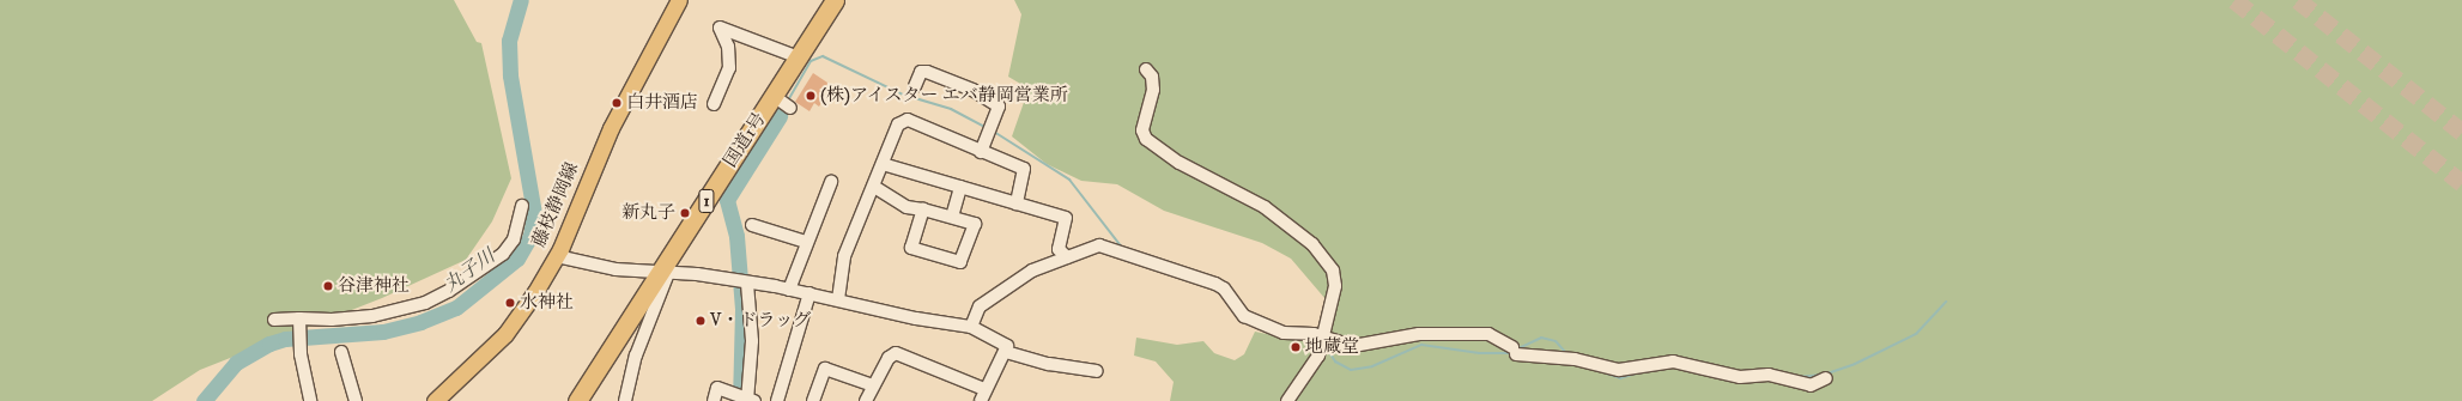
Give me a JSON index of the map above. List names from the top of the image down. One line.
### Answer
{"streets":{"highway":["国道1号","1"],"main road":["藤枝静岡線"]},"water":["丸子川"],"places":["(株)アイスター エバ静岡営業所","白井酒店","新丸子","谷津神社","水神社","V・ドラッグ","地蔵堂"]}
